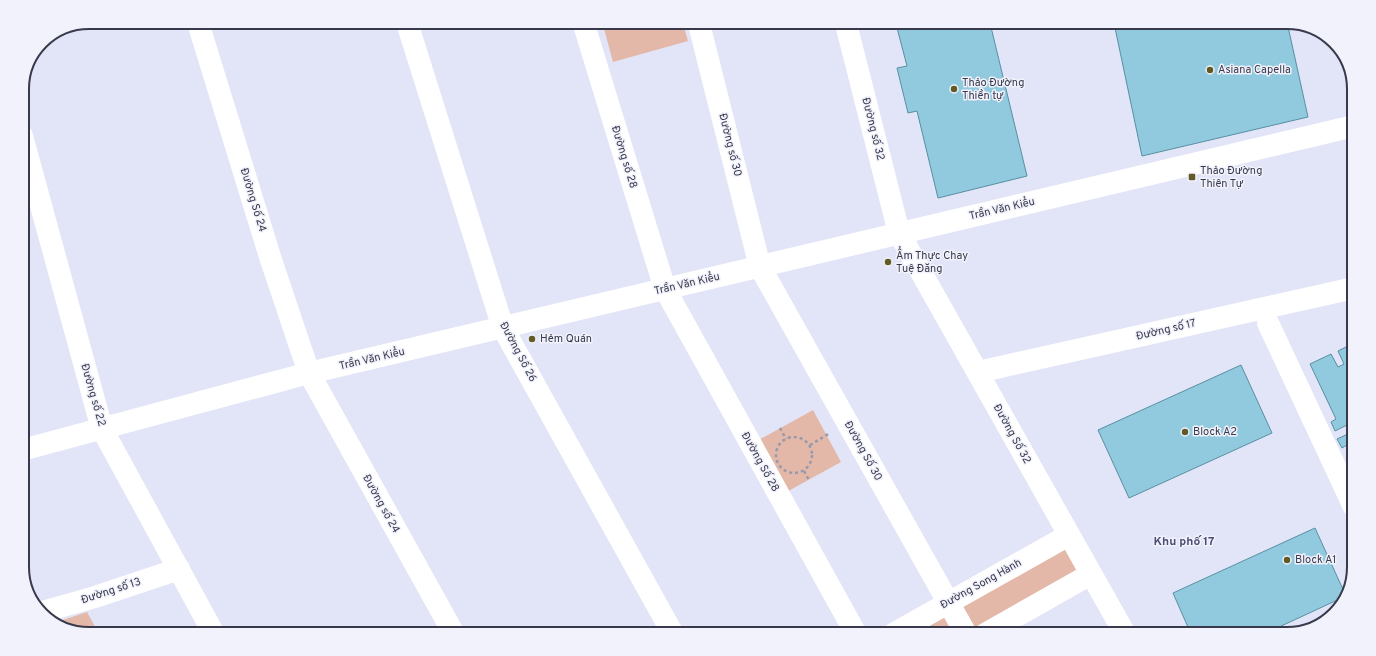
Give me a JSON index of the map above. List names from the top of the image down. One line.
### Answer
{"streets":{"street":["Đường số 32","Đường số 30","Đường số 28","Đường Số 24","Trần Văn Kiểu","Đường số 17","Đường Số 26","Đường số 22","Đường Số 32","Đường Số 30","Đường Số 28","Đường số 24","Đường Song Hành","Đường số 13"]},"crossings":[["Đường số 32","Trần Văn Kiểu"],["Đường số 32","Đường Số 32"],["Đường số 30","Trần Văn Kiểu"],["Đường số 30","Đường Số 30"],["Đường số 28","Trần Văn Kiểu"],["Đường số 28","Đường Số 28"],["Đường Số 24","Trần Văn Kiểu"],["Đường Số 24","Đường số 24"],["Trần Văn Kiểu","Đường Số 26"],["Trần Văn Kiểu","Đường số 22"],["Trần Văn Kiểu","Đường Số 32"],["Trần Văn Kiểu","Đường Số 30"],["Trần Văn Kiểu","Đường Số 28"],["Trần Văn Kiểu","Đường số 24"],["Đường số 17","Đường Số 32"],["Đường số 22","Đường số 13"],["Đường Số 32","Đường Song Hành"],["Đường Số 30","Đường Song Hành"]],"districts":["Khu phố 17"],"places":{"other":["Asiana Capella","Thảo Đường Thiền tự","Ẩm Thực Chay Tuệ Đăng","Hẻm Quán","Block A2","Block A1"],"transit":["Thảo Đường Thiên Tự"]}}
